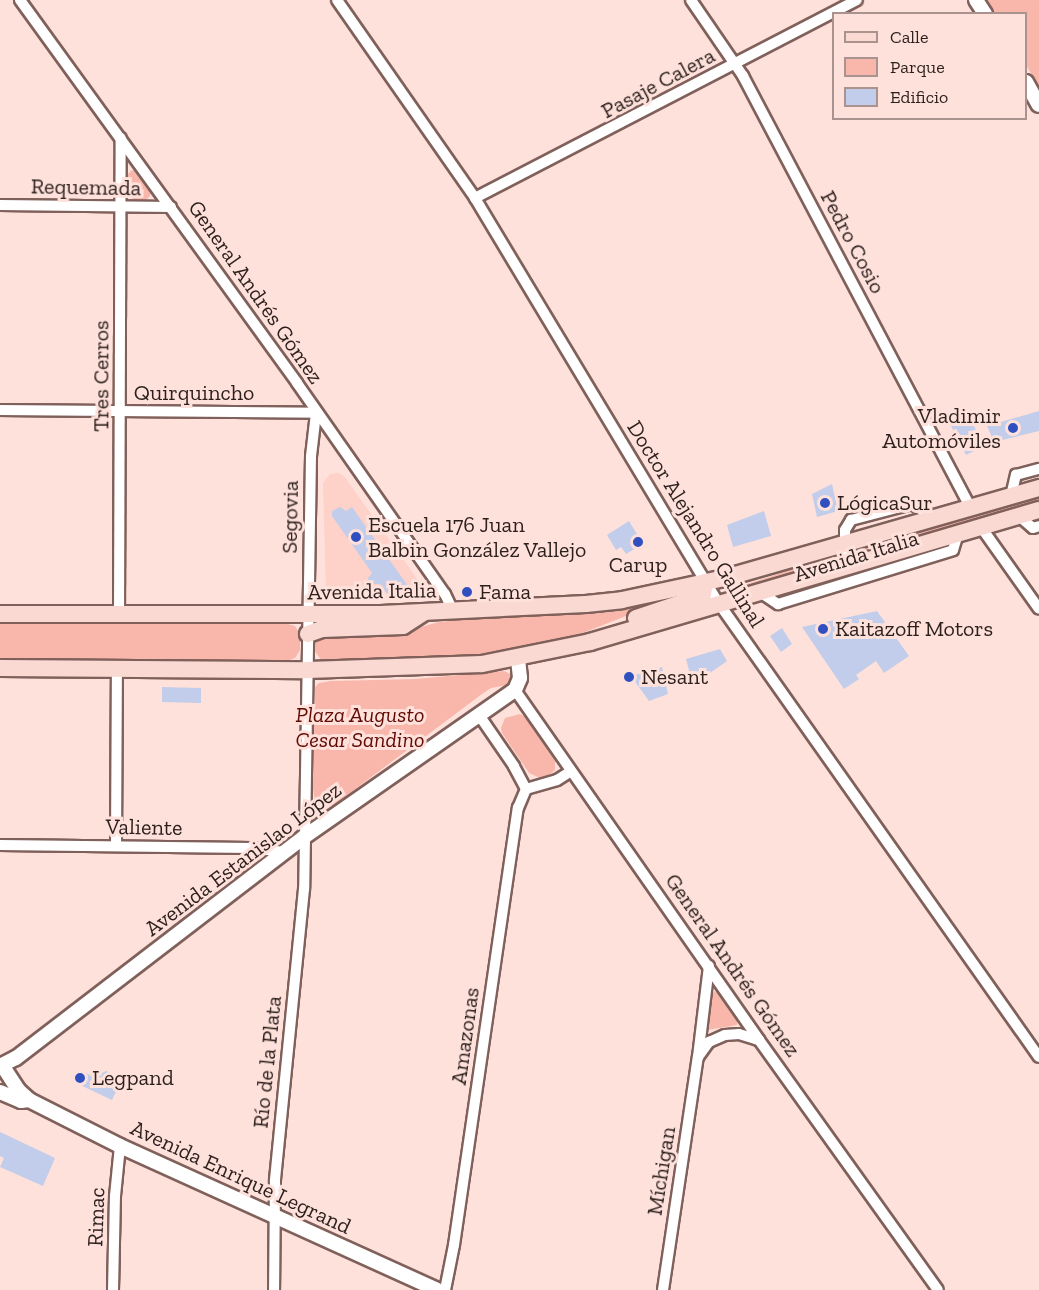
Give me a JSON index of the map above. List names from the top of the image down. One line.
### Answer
{"streets":{"main road":["Avenida Italia"],"street":["Pasaje Calera","Requemada","Pedro Cosio","General Andrés Gómez","Tres Cerros","Quirquincho","Segovia","Doctor Alejandro Gallinal","Valiente","Avenida Estanislao López","Amazonas","Río de la Plata","Míchigan","Avenida Enrique Legrand","Rimac"]},"crossings":[["Pasaje Calera","Pedro Cosio"],["Pasaje Calera","Doctor Alejandro Gallinal"],["Requemada","General Andrés Gómez"],["Requemada","Tres Cerros"],["Pedro Cosio","Avenida Italia"],["General Andrés Gómez","Tres Cerros"],["General Andrés Gómez","Quirquincho"],["General Andrés Gómez","Segovia"],["General Andrés Gómez","Avenida Italia"],["General Andrés Gómez","Avenida Estanislao López"],["General Andrés Gómez","Míchigan"],["Tres Cerros","Quirquincho"],["Tres Cerros","Avenida Italia"],["Quirquincho","Segovia"],["Segovia","Avenida Italia"],["Segovia","Avenida Estanislao López"],["Segovia","Río de la Plata"],["Doctor Alejandro Gallinal","Avenida Italia"],["Valiente","Avenida Estanislao López"],["Avenida Estanislao López","Río de la Plata"],["Avenida Estanislao López","Avenida Enrique Legrand"],["Río de la Plata","Avenida Enrique Legrand"],["Avenida Enrique Legrand","Rimac"]],"parks":["Plaza Augusto Cesar Sandino"],"places":["Vladimir Automóviles","LógicaSur","Escuela 176 Juan Balbin González Vallejo","Carup","Fama","Kaitazoff Motors","Nesant","Legpand"],"legend":["Calle","Parque","Edificio"]}
